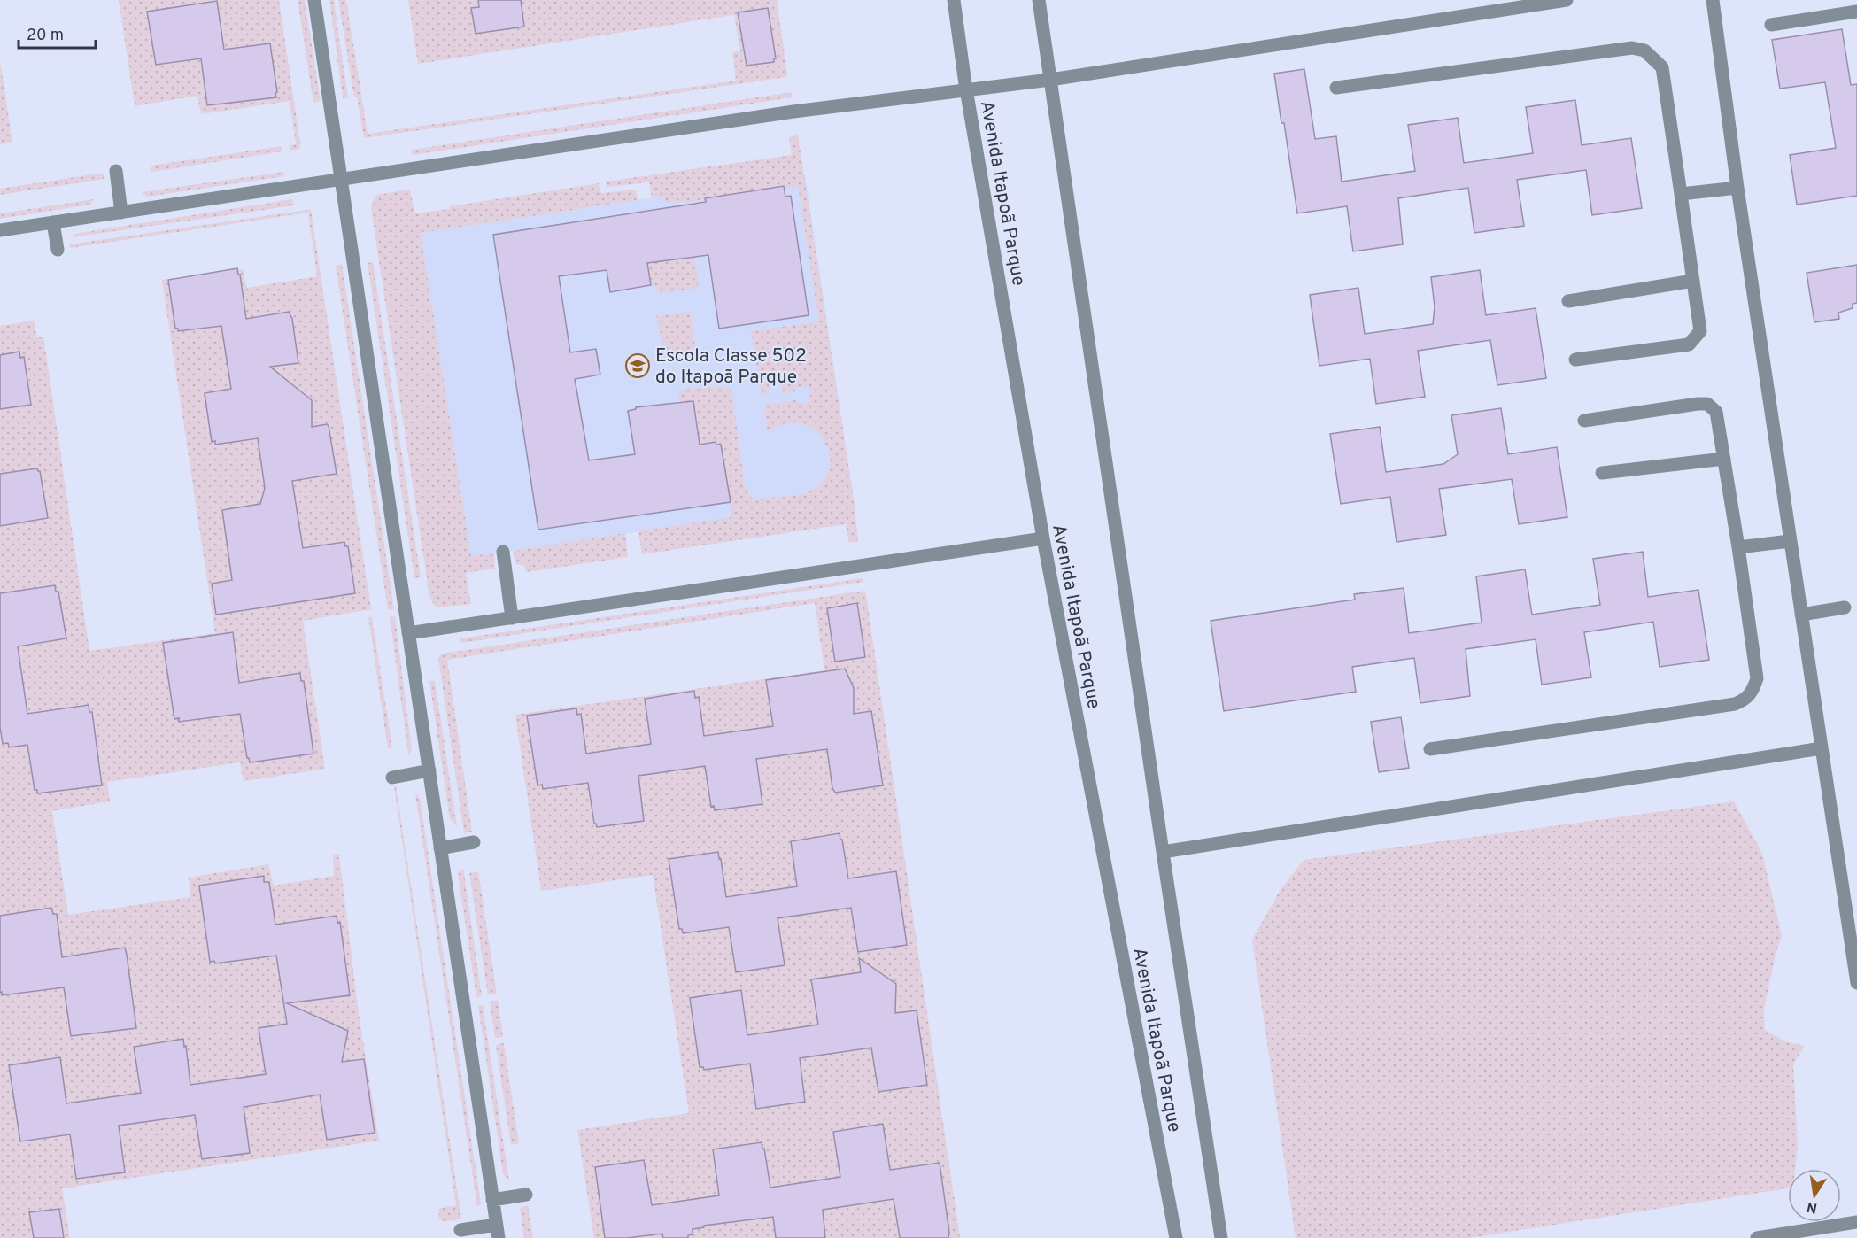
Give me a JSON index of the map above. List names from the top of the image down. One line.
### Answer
{"streets":{"street":["Avenida Itapoã Parque"]},"places":{"school or university":["Escola Classe 502 do Itapoã Parque"]},"scale_bar":"20 m","north":"bottom"}
